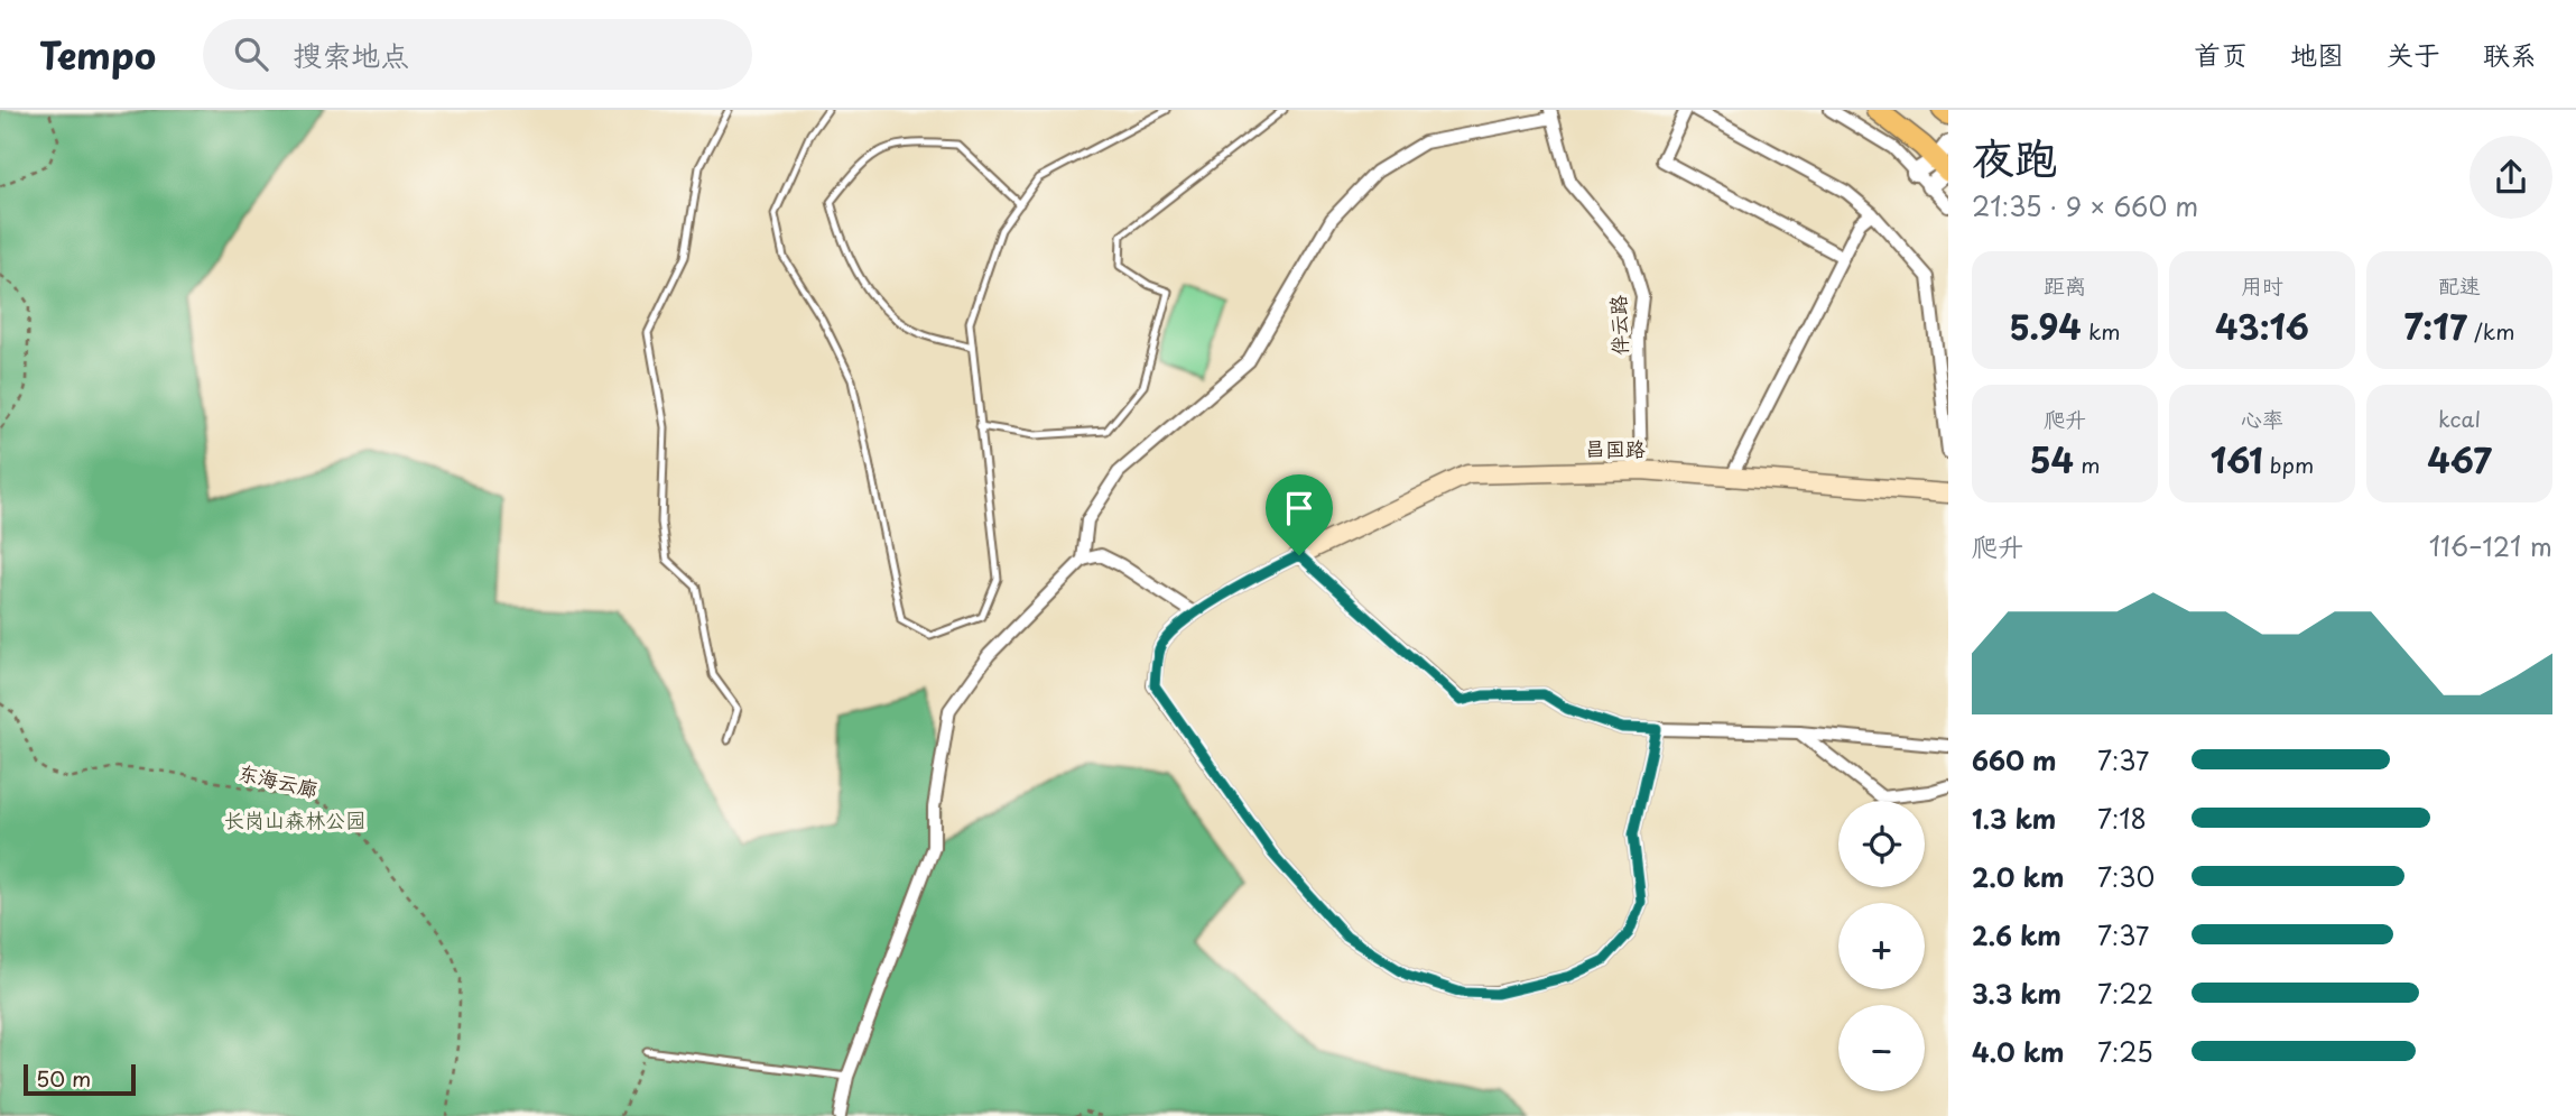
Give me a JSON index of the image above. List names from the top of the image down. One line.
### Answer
{"streets":{"main road":["昌国路"],"street":["伴云路"],"path":["东海云廊"]},"crossings":[["伴云路","昌国路"]],"parks":["长岗山森林公园"],"scale_bar":"50 m","page":{"header":"Tempo","search":"搜索地点","nav":["首页","地图","关于","联系"],"heading":["夜跑","21:35 · 9 × 660 m"],"stats":[["距离","5.94 km"],["用时","43:16"],["配速","7:17 /km"],["爬升","54 m"],["心率","161 bpm"],["kcal","467"]],"chart":["爬升","116–121 m"],"list":[{"name":"660 m","note":"7:37"},{"name":"1.3 km","note":"7:18"},{"name":"2.0 km","note":"7:30"},{"name":"2.6 km","note":"7:37"},{"name":"3.3 km","note":"7:22"},{"name":"4.0 km","note":"7:25"}],"map_buttons":["+","−"],"scale":"50 m"}}
